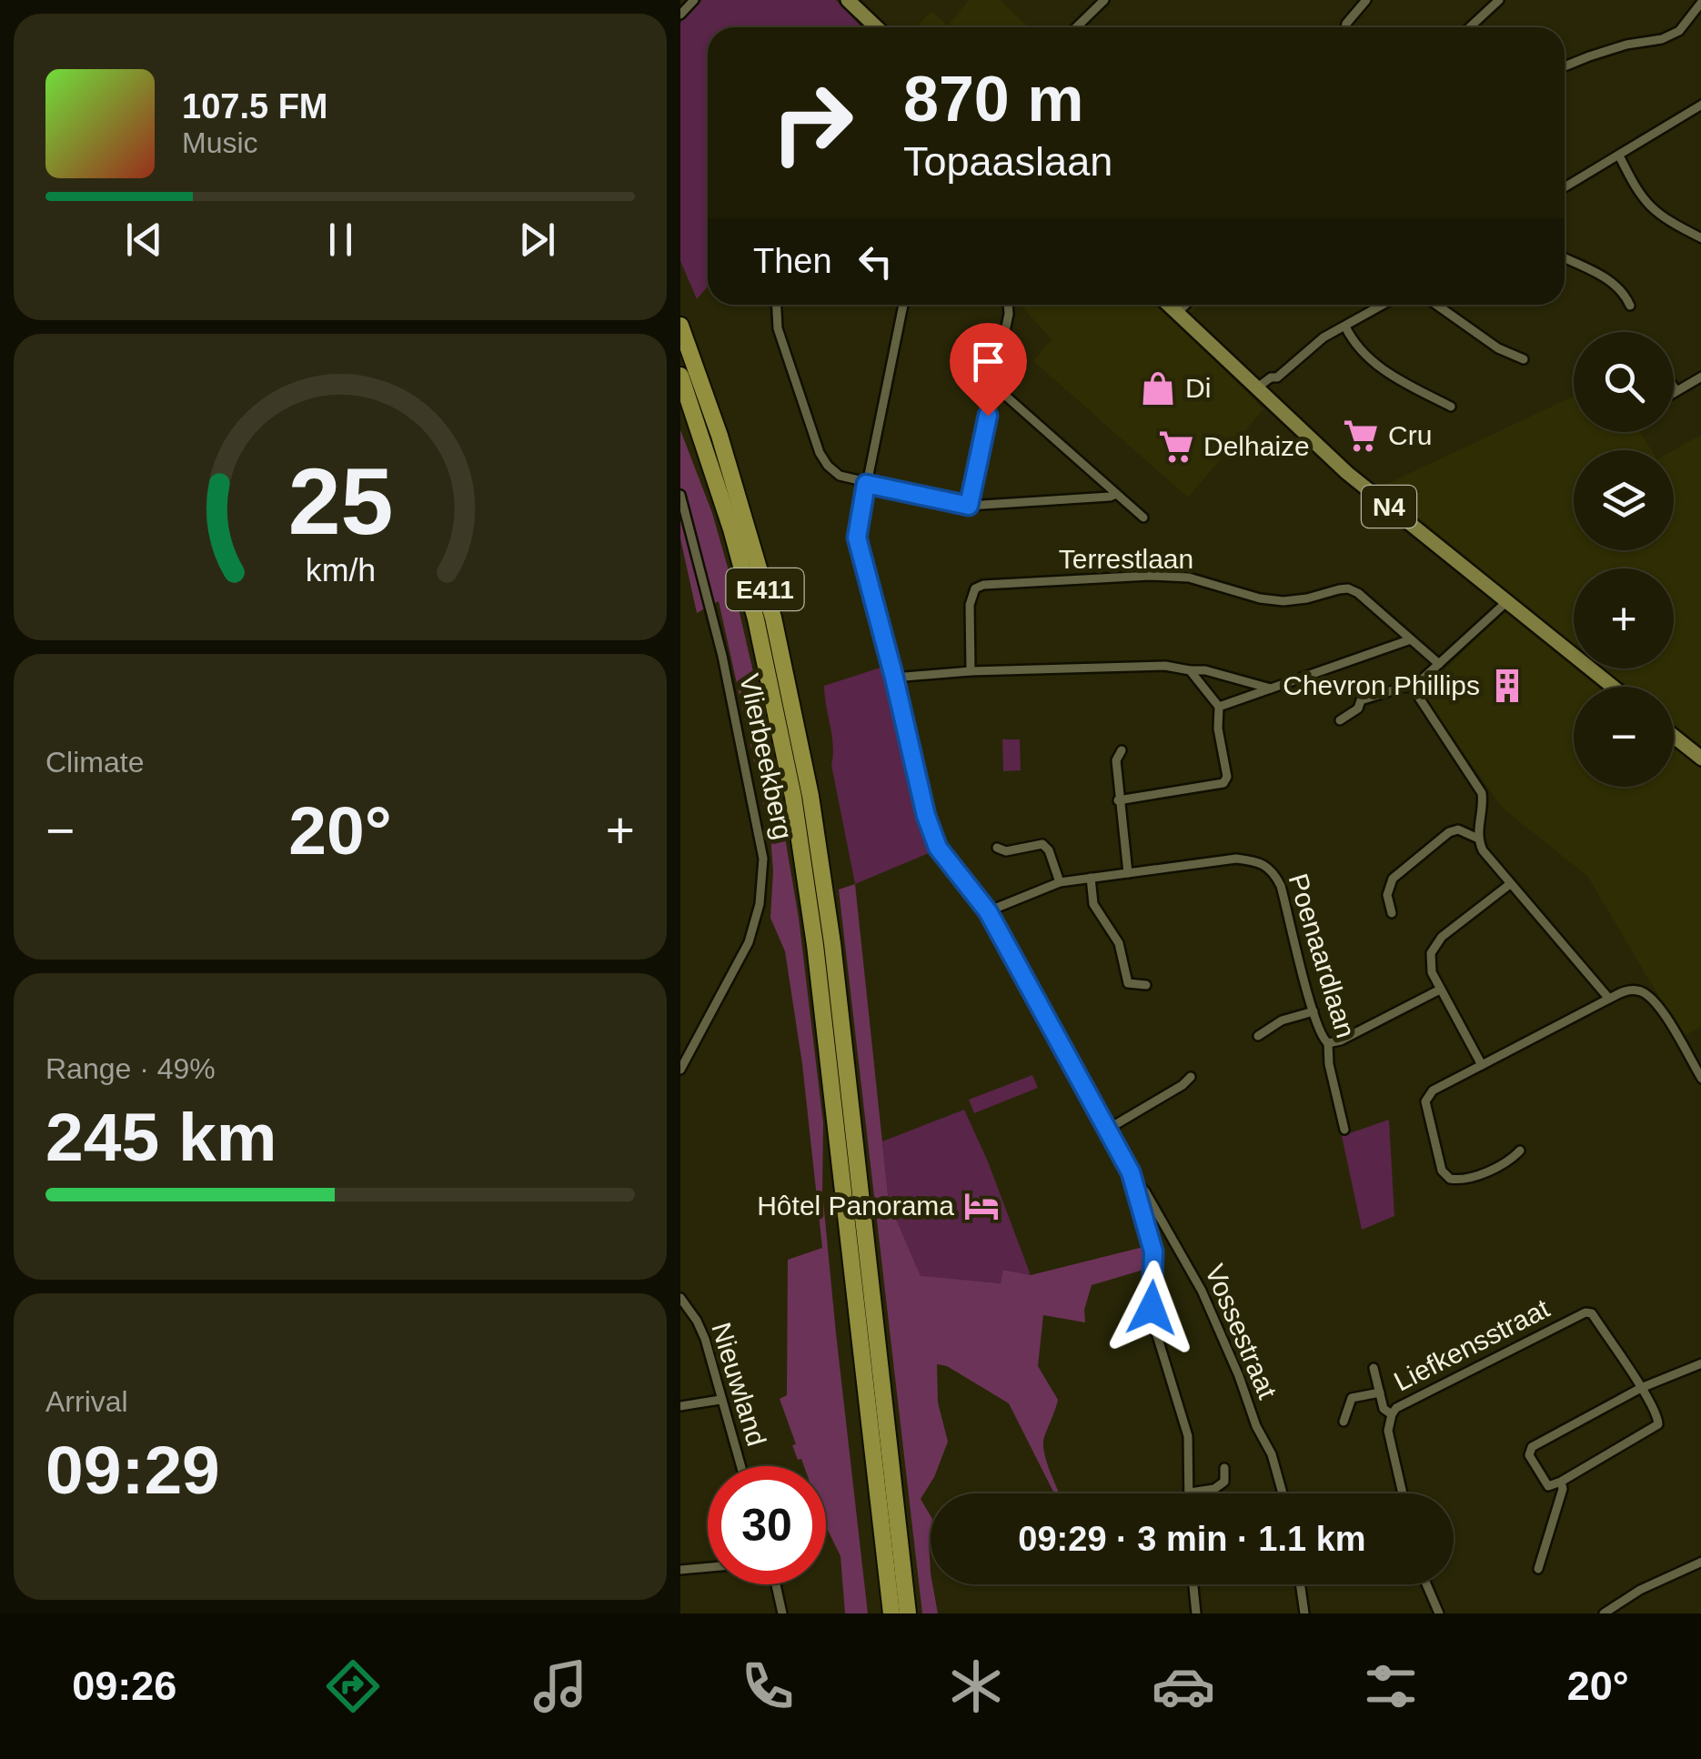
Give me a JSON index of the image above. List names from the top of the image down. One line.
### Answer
{"streets":{"highway":["E411"],"main road":["N4"],"street":["Terrestlaan","Vlierbeekberg","Poenaardlaan","Vossestraat","Liefkensstraat","Nieuwland"]},"places":{"shop":["Di"],"supermarket":["Cru","Delhaize"],"building":["Chevron Phillips"],"hotel":["Hôtel Panorama"]},"page":{"turn":["870 m","Topaaslaan"],"song":["107.5 FM","Music"],"then":"Then","map_buttons":["+","−"],"tile":["Climate",["Range · 49%","245 km"],["Arrival","09:29"]],"heat":["−","20°","+"],"limit":"30","trip":"09:29 · 3 min · 1.1 km","tabs":["09:26","20°"],"gauge":["25","km/h"]}}
